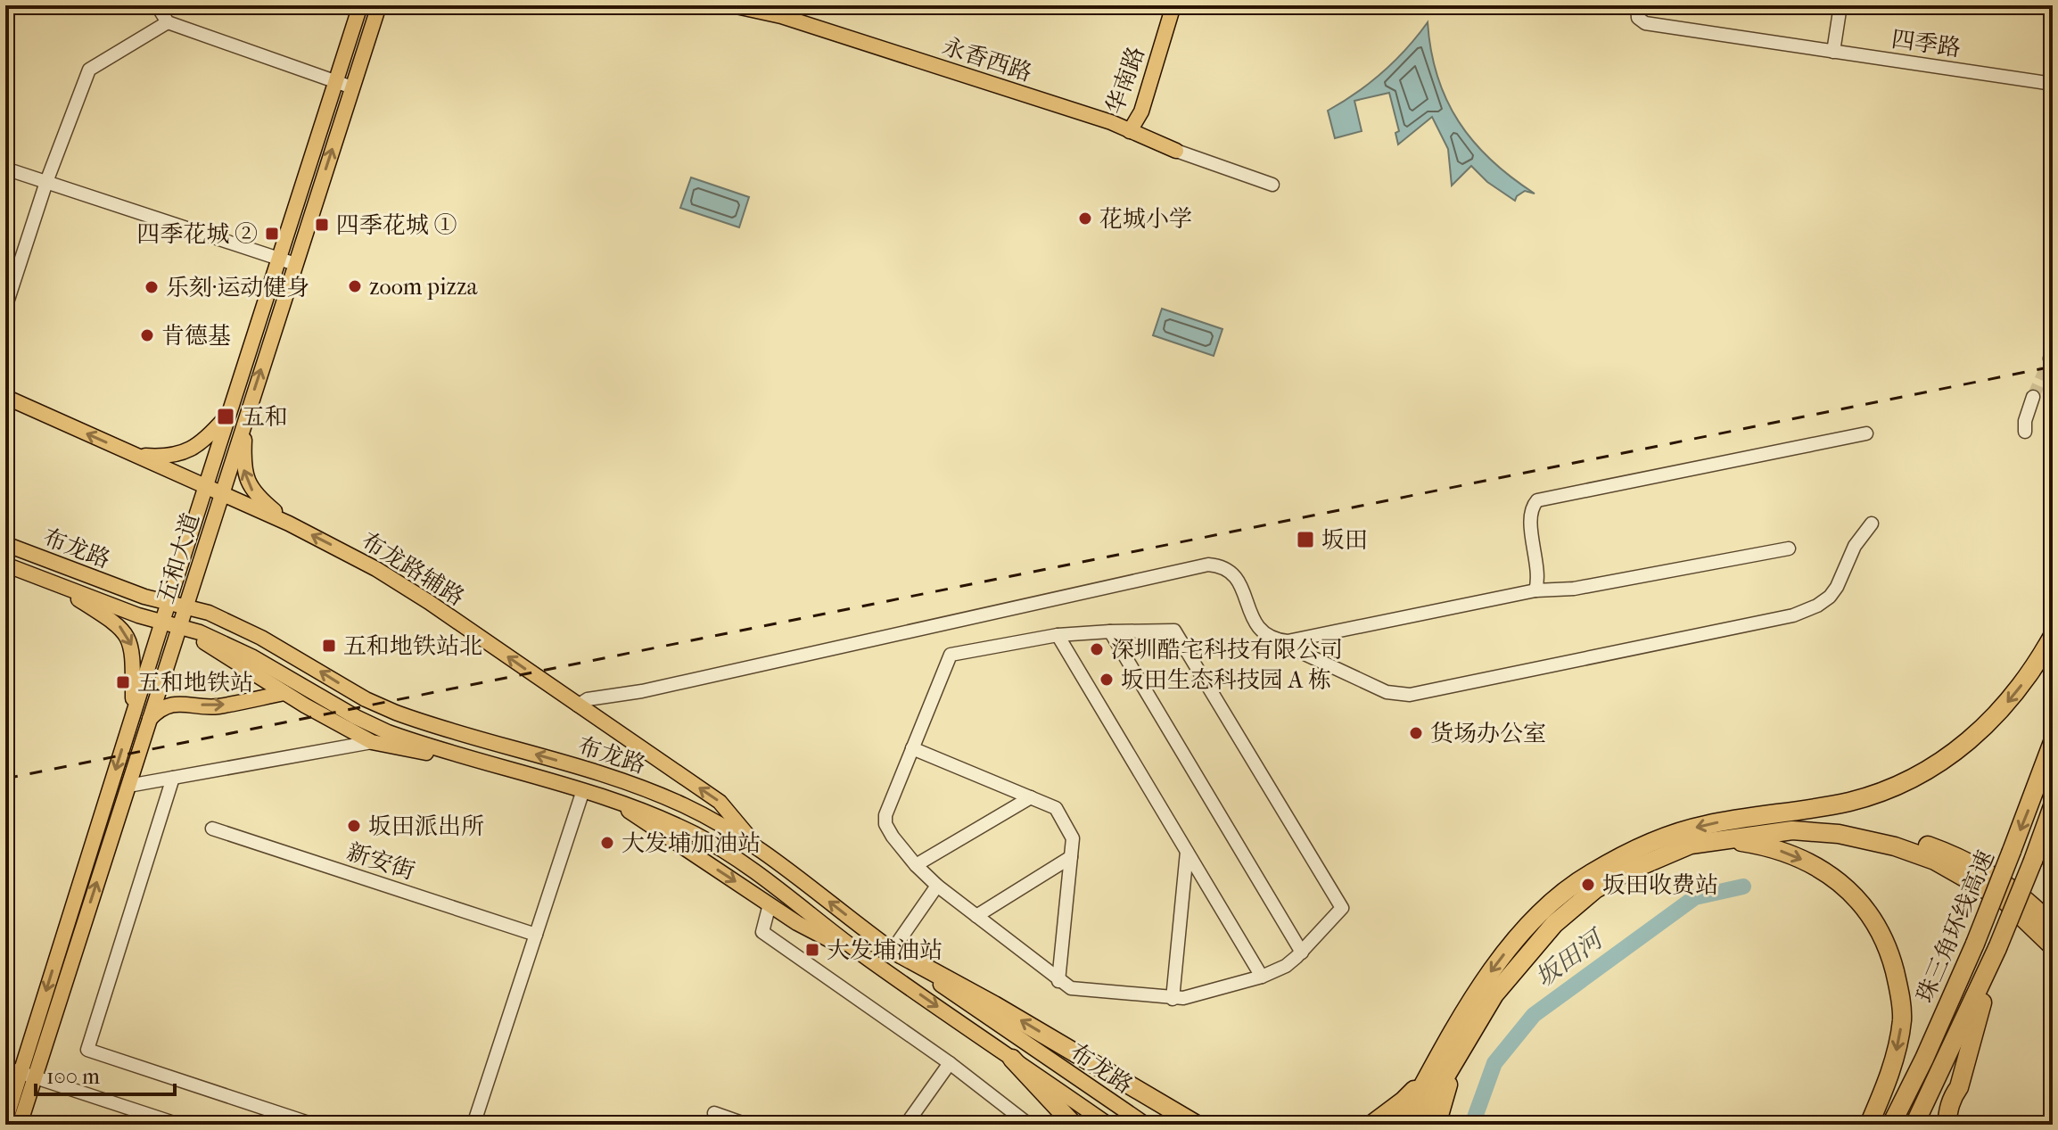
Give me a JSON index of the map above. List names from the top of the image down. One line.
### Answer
{"streets":{"highway":["珠三角环线高速"],"main road":["永香西路","华南路","布龙路","五和大道","布龙路辅路"],"street":["四季路","新安街"]},"crossings":[["永香西路","华南路"],["布龙路","五和大道"],["布龙路","布龙路辅路"],["五和大道","布龙路辅路"]],"one_way":["布龙路辅路"],"water":["坂田河"],"places":{"other":["花城小学","zoom pizza","乐刻·运动健身","肯德基","深圳酷宅科技有限公司","坂田生态科技园 A 栋","货场办公室","坂田派出所","大发埔加油站","坂田收费站"],"transit":["四季花城 ①","四季花城 ②","五和","坂田","五和地铁站北","五和地铁站","大发埔油站"]},"scale_bar":"100 m"}
